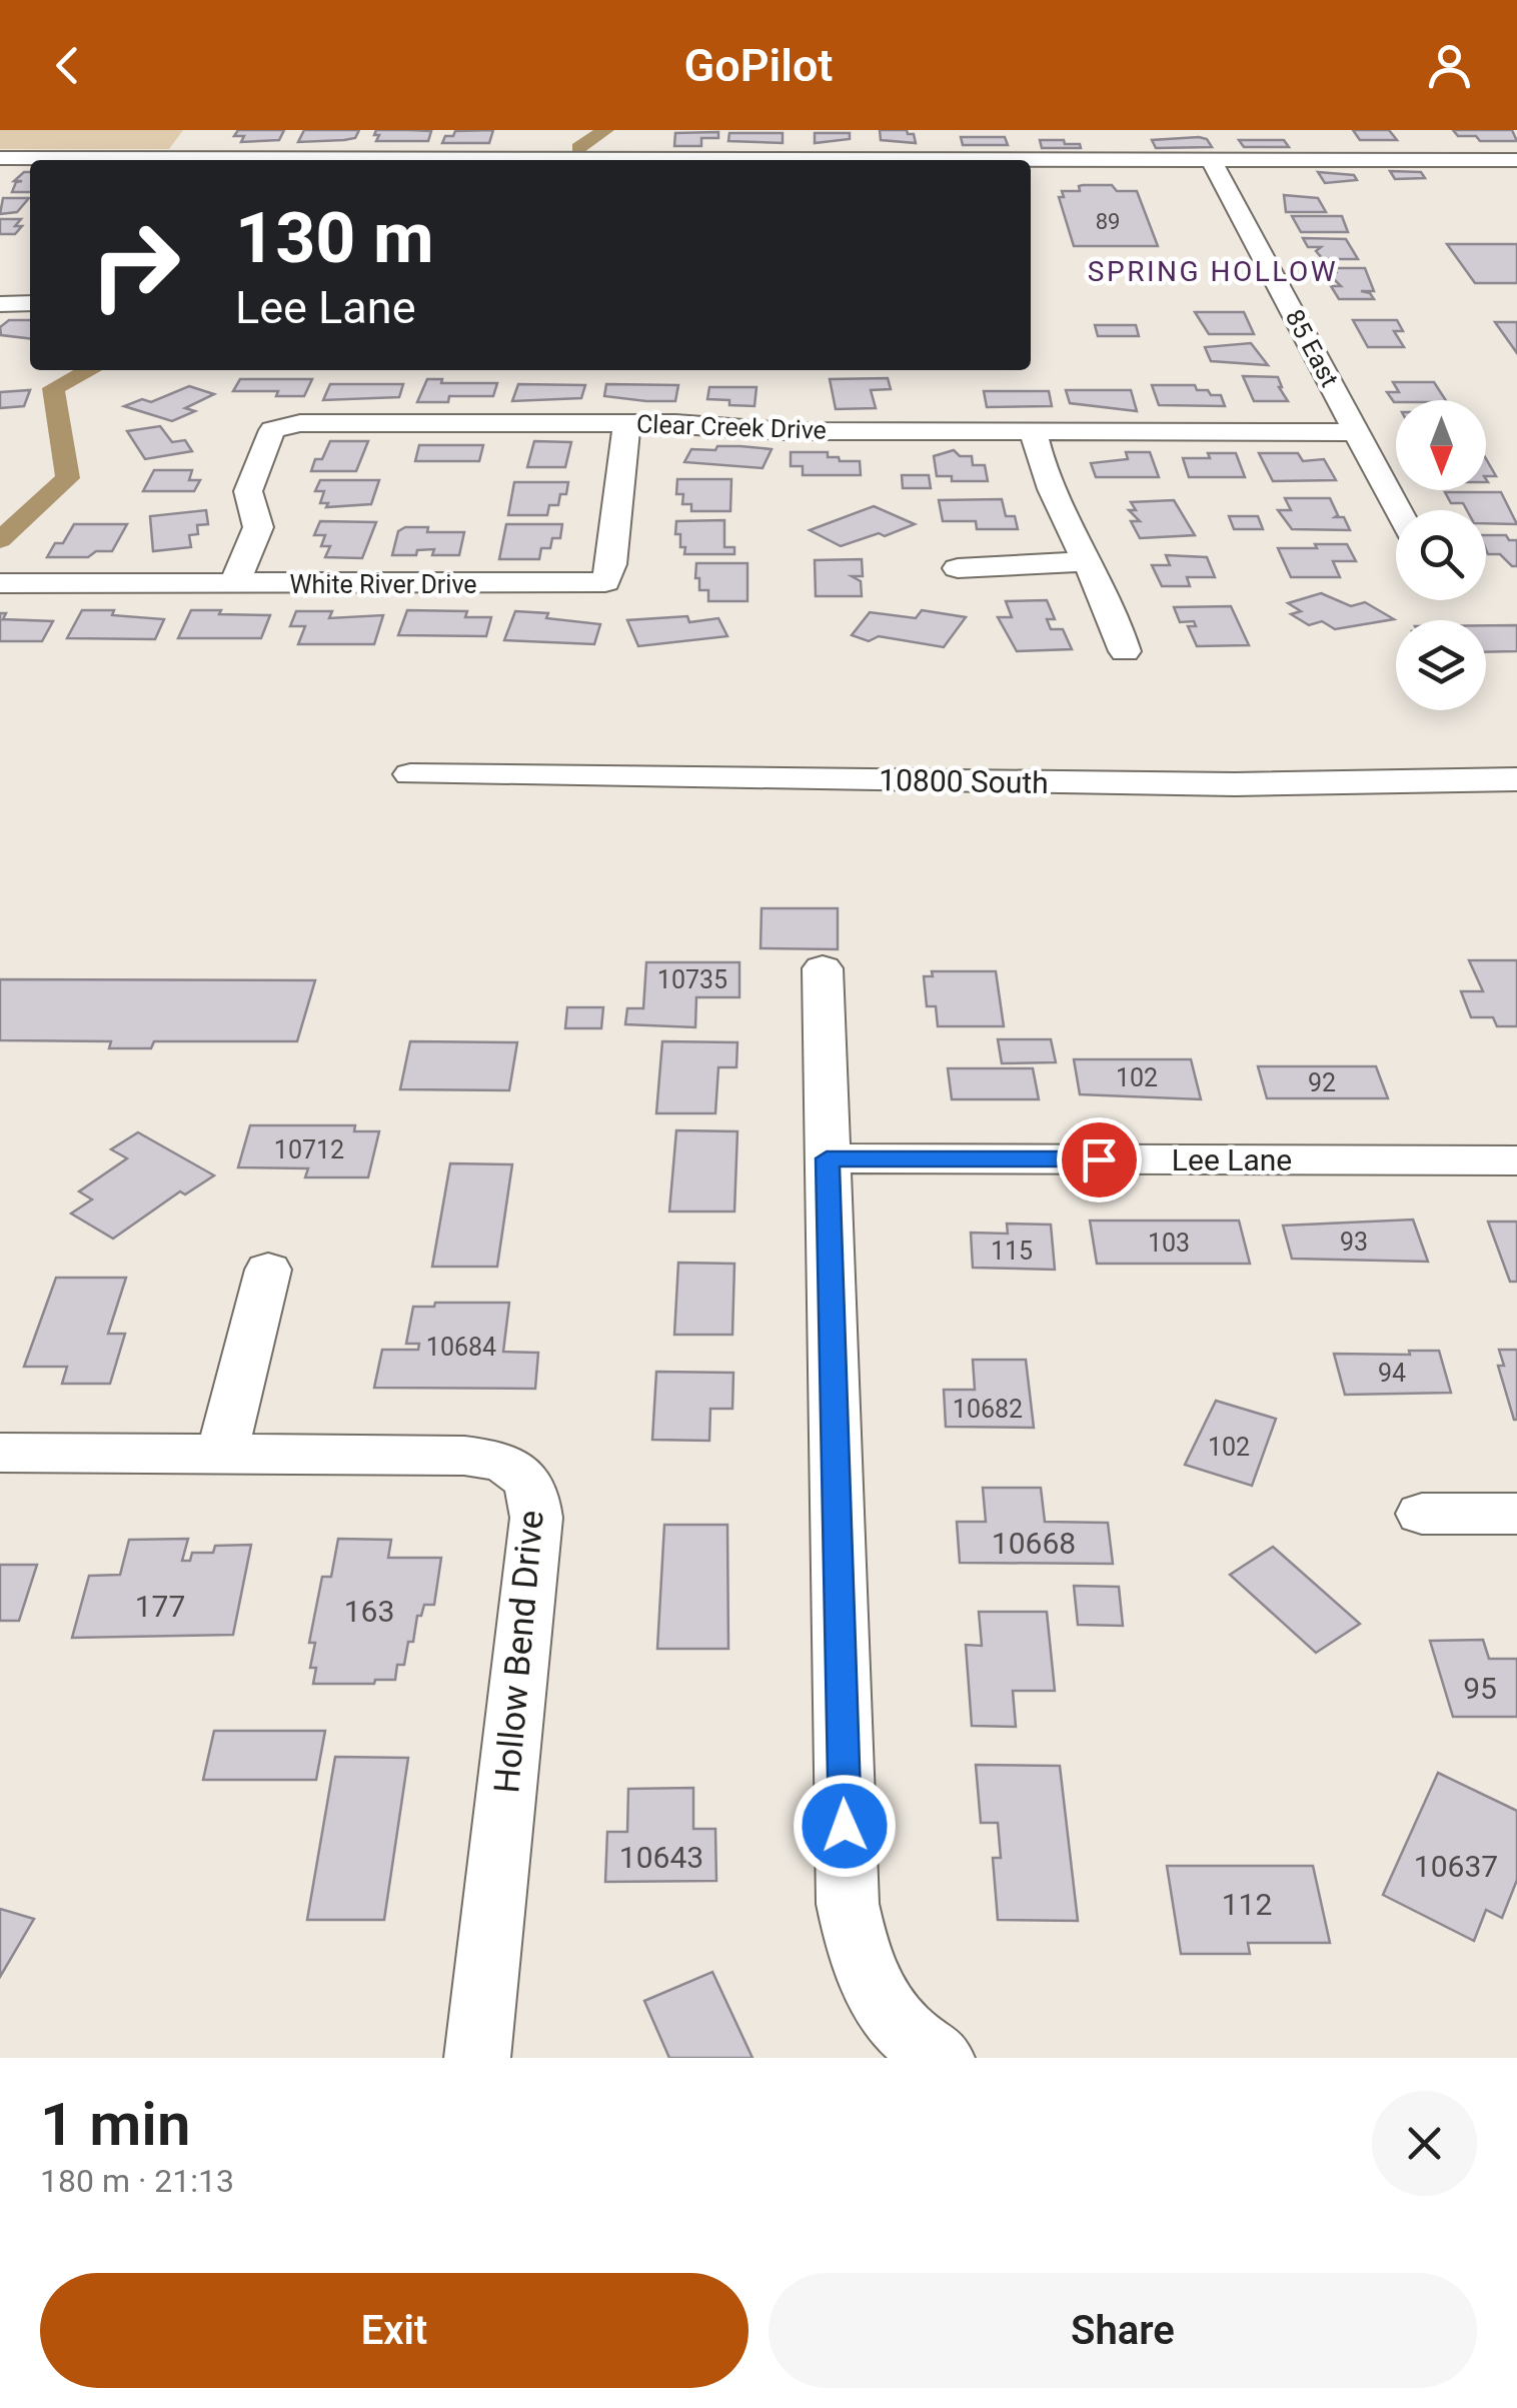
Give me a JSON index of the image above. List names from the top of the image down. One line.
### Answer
{"streets":{"street":["85 East","Clear Creek Drive","White River Drive","10800 South","Lee Lane","Hollow Bend Drive"]},"crossings":[["85 East","Clear Creek Drive"],["Clear Creek Drive","White River Drive"]],"districts":["SPRING HOLLOW"],"house_numbers":["89","10735","102","92","10712","93","103","115","10684","94","10682","102","10668","177","163","95","10643","10637","112"],"north":"bottom","page":{"header":"GoPilot","turn":["130 m","Lee Lane"],"heading":["1 min","180 m · 21:13"],"buttons":["Exit","Share"]}}
